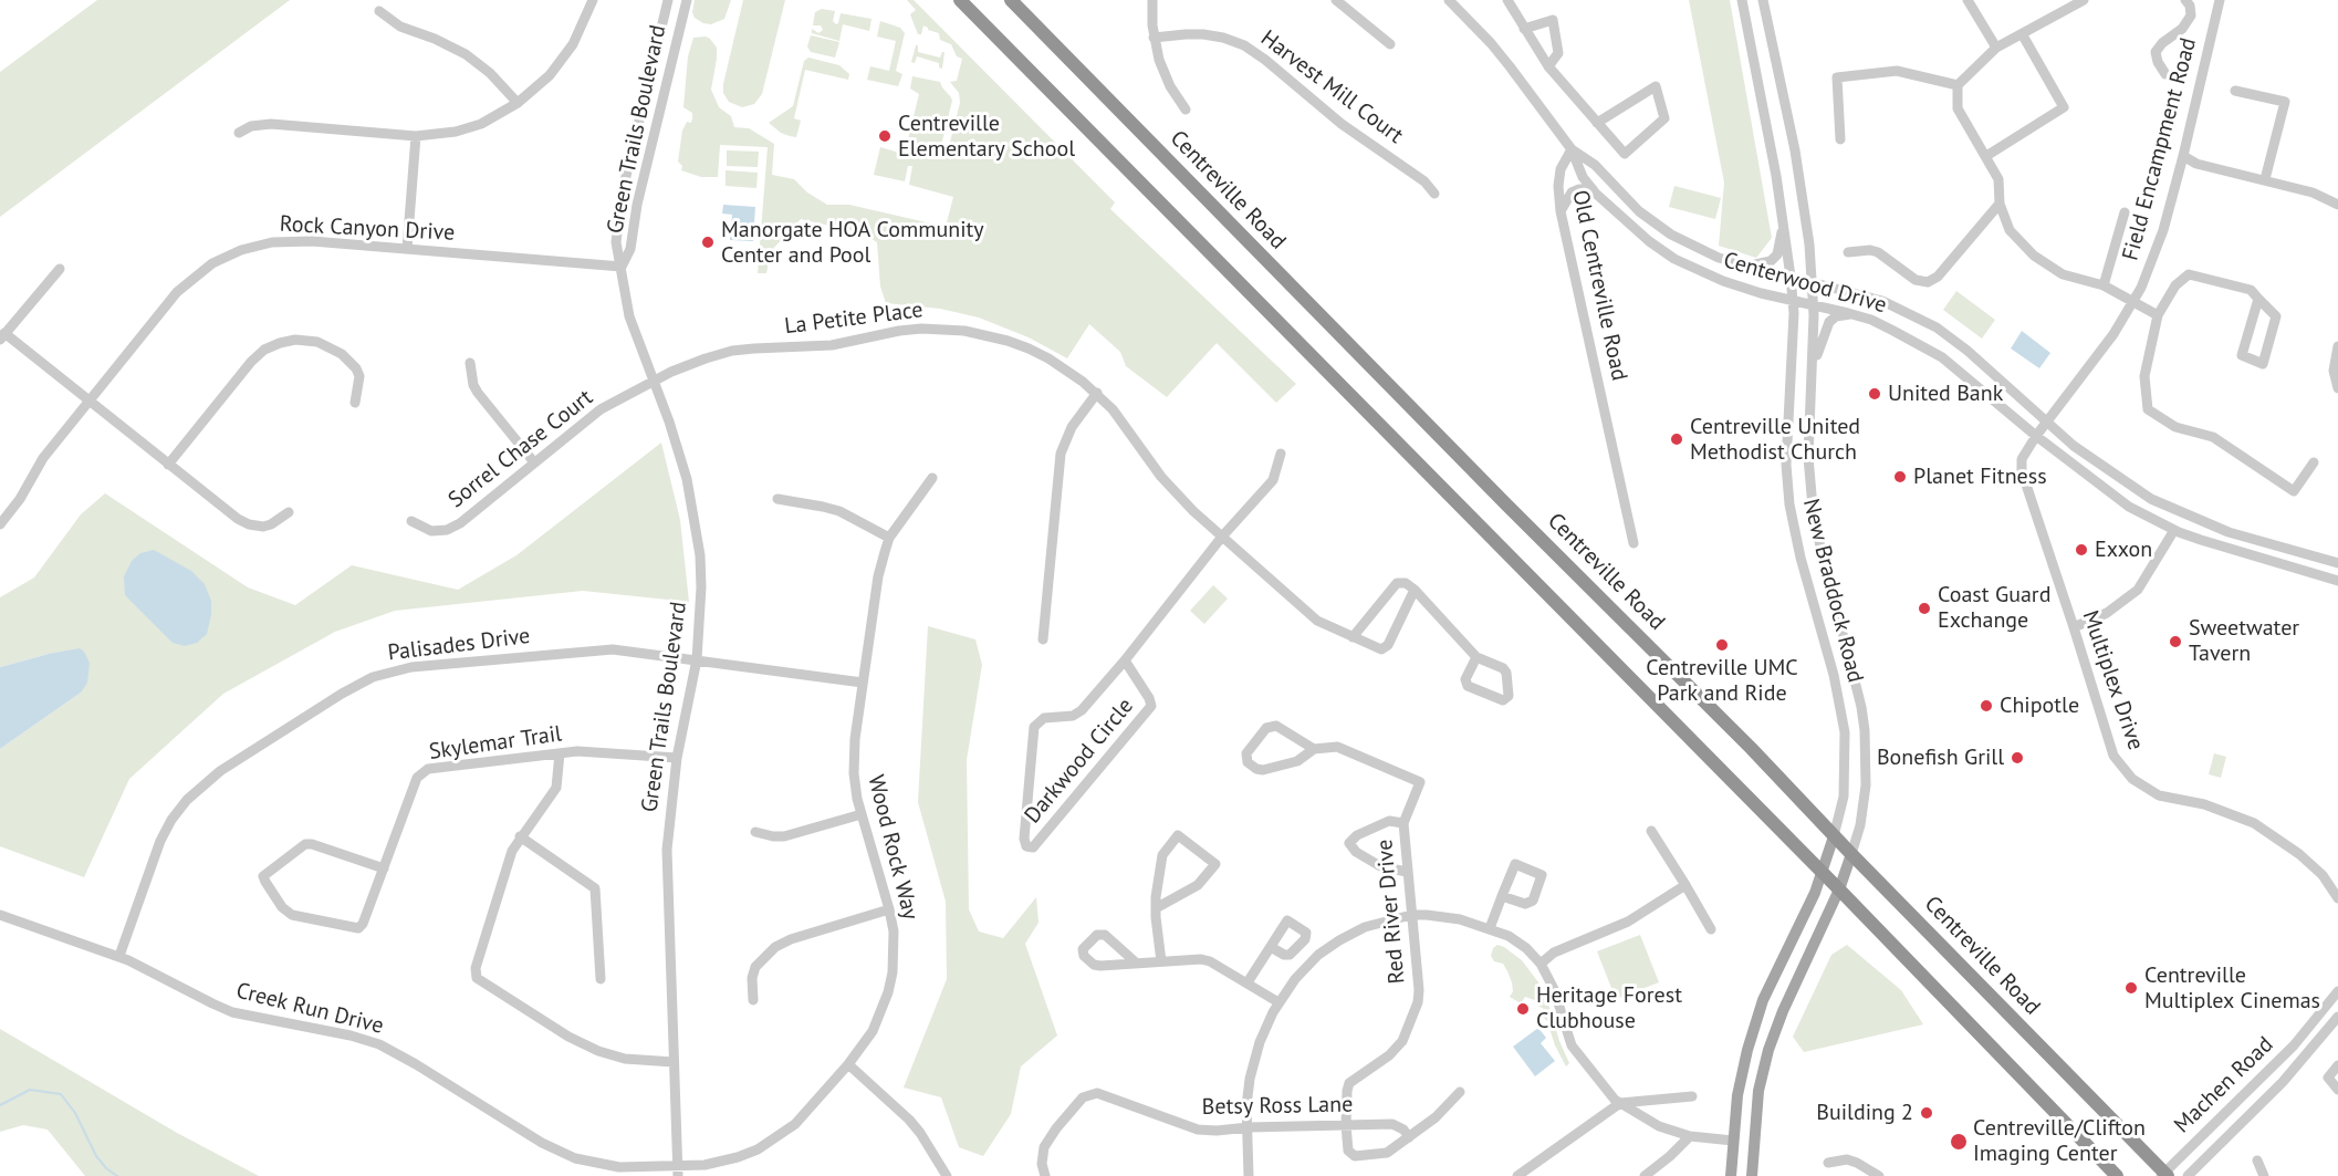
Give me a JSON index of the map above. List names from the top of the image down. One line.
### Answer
{"streets":{"highway":["Centreville Road"],"main road":["New Braddock Road"],"street":["Harvest Mill Court","Green Trails Boulevard","Field Encampment Road","Rock Canyon Drive","Centerwood Drive","Old Centreville Road","La Petite Place","Sorrel Chase Court","Palisades Drive","Multiplex Drive","Skylemar Trail","Darkwood Circle","Wood Rock Way","Red River Drive","Creek Run Drive","Machen Road","Betsy Ross Lane"]},"crossings":[["Green Trails Boulevard","Rock Canyon Drive"],["Green Trails Boulevard","La Petite Place"],["Green Trails Boulevard","Sorrel Chase Court"],["Green Trails Boulevard","Palisades Drive"],["Green Trails Boulevard","Skylemar Trail"],["Green Trails Boulevard","Wood Rock Way"],["Green Trails Boulevard","Creek Run Drive"],["Field Encampment Road","Centerwood Drive"],["Field Encampment Road","Multiplex Drive"],["Centreville Road","New Braddock Road"],["Centreville Road","Machen Road"],["Centerwood Drive","Old Centreville Road"],["Centerwood Drive","New Braddock Road"],["Centerwood Drive","Multiplex Drive"],["La Petite Place","Sorrel Chase Court"],["Palisades Drive","Wood Rock Way"],["Palisades Drive","Creek Run Drive"],["Wood Rock Way","Creek Run Drive"],["Red River Drive","Betsy Ross Lane"]],"places":["Centreville Elementary School","Manorgate HOA Community Center and Pool","United Bank","Centreville United Methodist Church","Planet Fitness","Exxon","Coast Guard Exchange","Sweetwater Tavern","Centreville UMC Park and Ride","Chipotle","Bonefish Grill","Centreville Multiplex Cinemas","Heritage Forest Clubhouse","Building 2","Centreville/Clifton Imaging Center"]}
